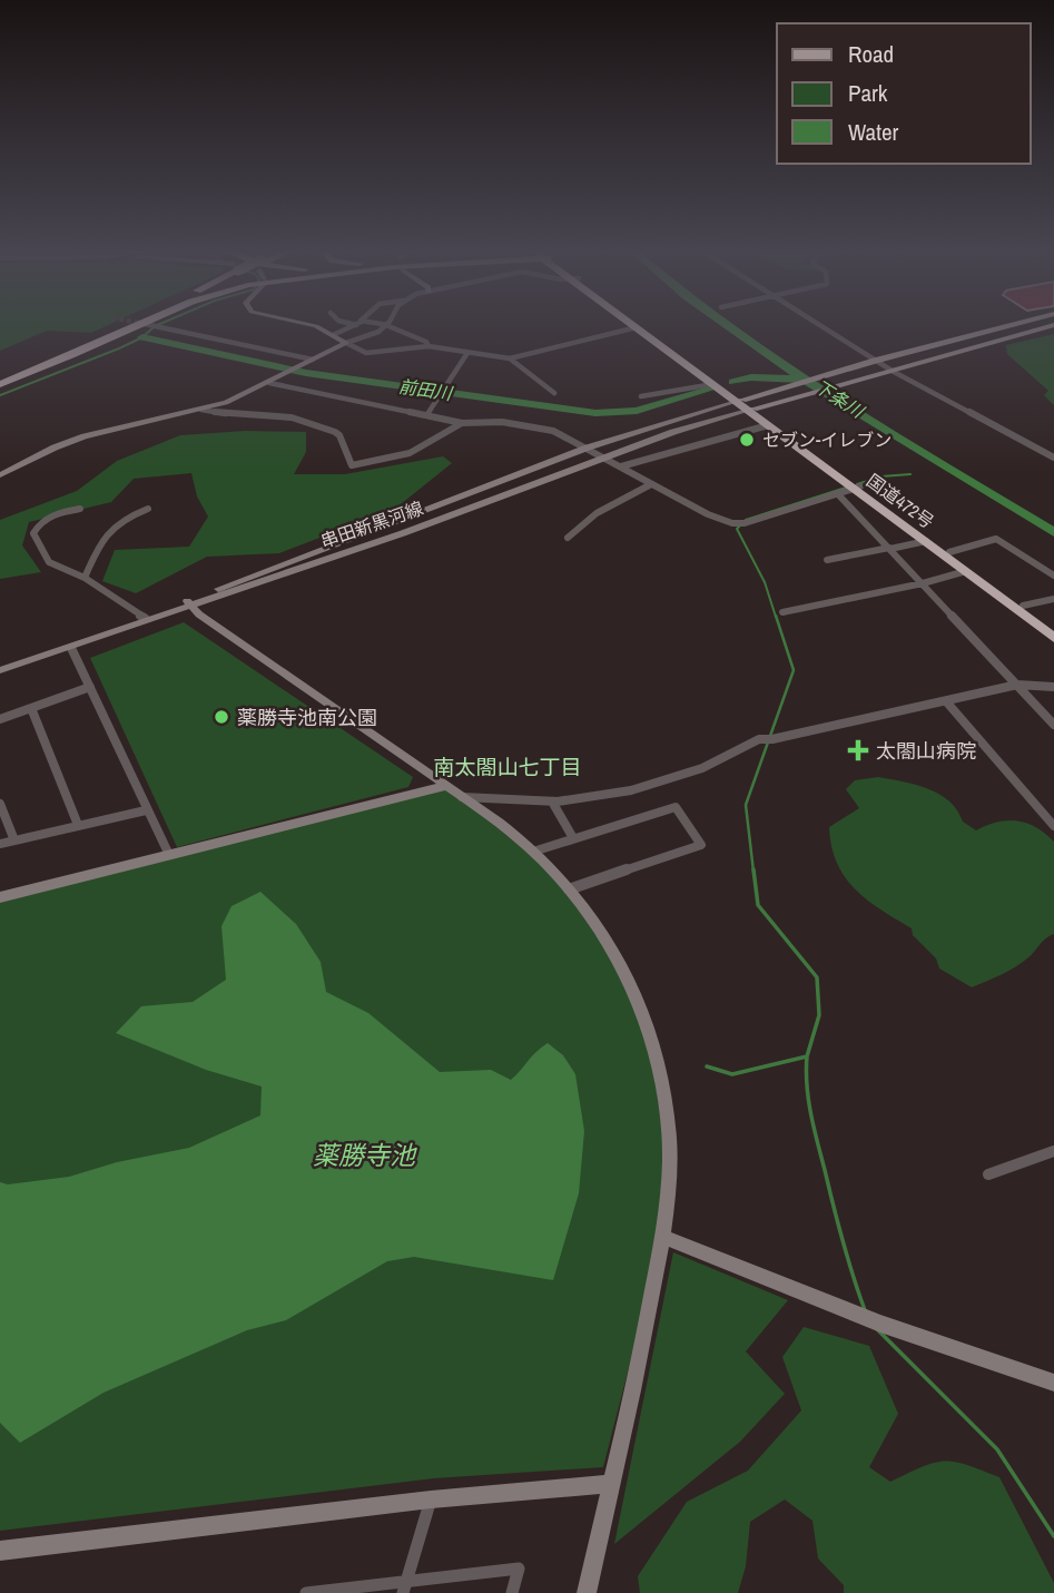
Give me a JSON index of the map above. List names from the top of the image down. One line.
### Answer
{"streets":{"highway":["国道472号"],"street":["串田新黒河線"]},"crossings":[["国道472号","串田新黒河線"]],"districts":["南太閤山七丁目"],"water":["前田川","下条川","薬勝寺池"],"places":{"other":["セブン-イレブン","薬勝寺池南公園"],"health":["太閤山病院"]},"legend":["Road","Park","Water"]}
